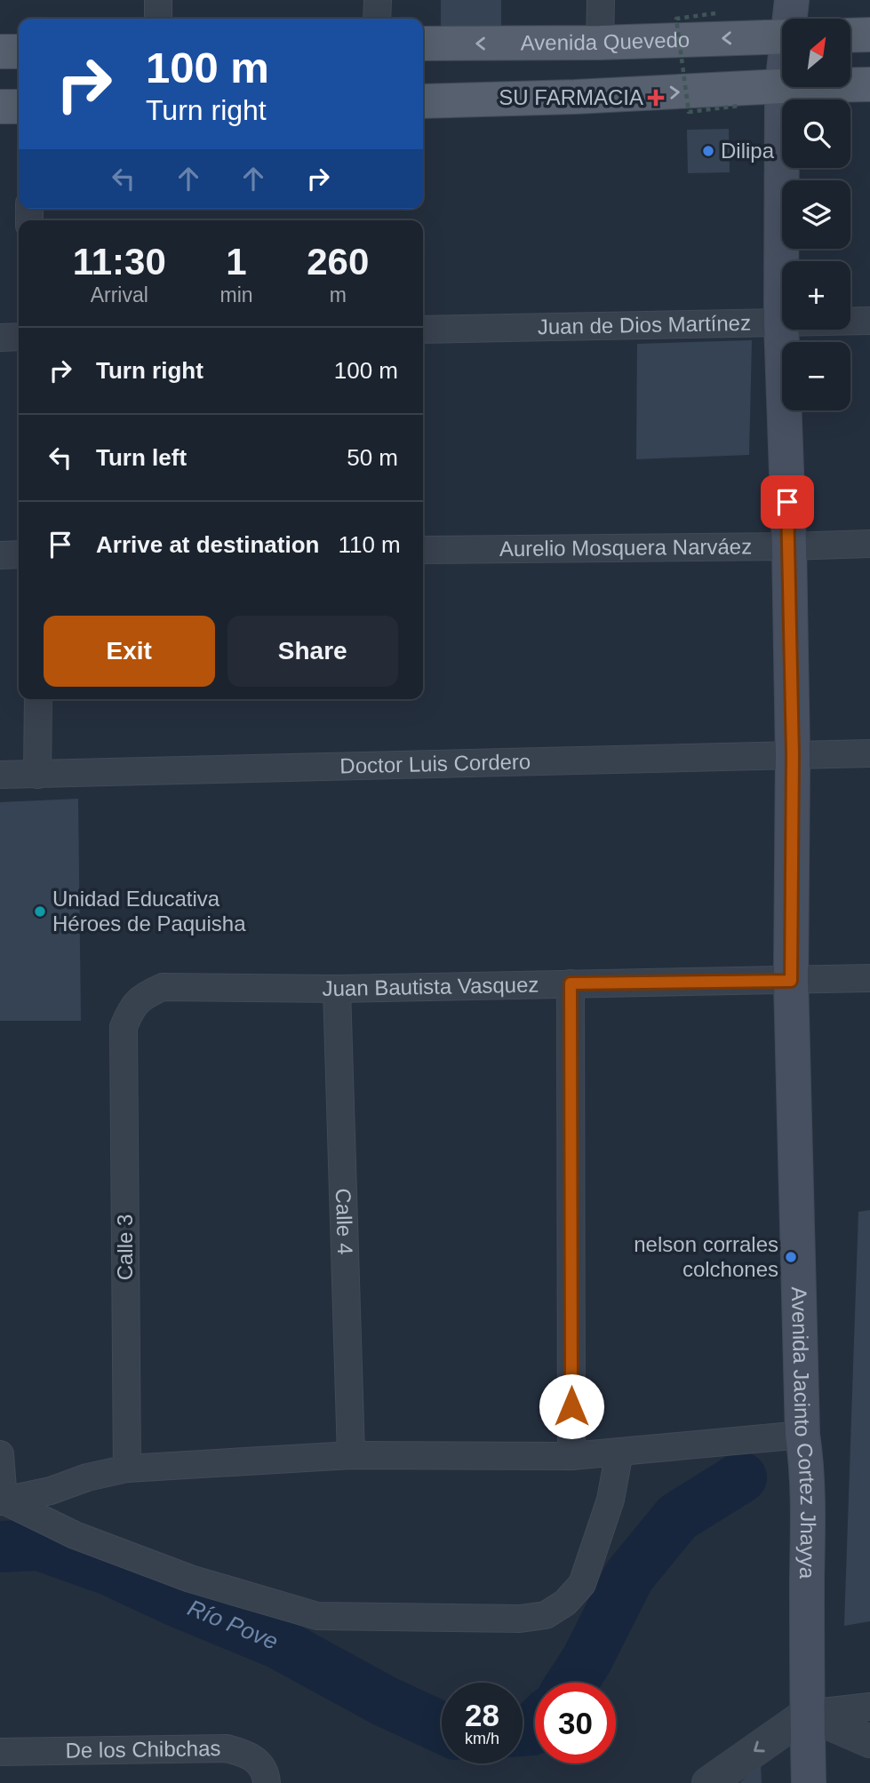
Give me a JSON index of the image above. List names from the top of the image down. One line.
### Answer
{"streets":{"main road":["Avenida Quevedo","Avenida Jacinto Cortez Jhayya"],"street":["Juan de Dios Martínez","Aurelio Mosquera Narváez","Doctor Luis Cordero","Juan Bautista Vasquez","Calle 4","Calle 3","De los Chibchas"]},"crossings":[["Juan de Dios Martínez","Avenida Jacinto Cortez Jhayya"],["Aurelio Mosquera Narváez","Avenida Jacinto Cortez Jhayya"],["Doctor Luis Cordero","Avenida Jacinto Cortez Jhayya"],["Juan Bautista Vasquez","Calle 4"],["Juan Bautista Vasquez","Calle 3"],["Juan Bautista Vasquez","Avenida Jacinto Cortez Jhayya"]],"water":["Río Pove"],"places":{"health":["SU FARMACIA"],"other":["Dilipa","Unidad Educativa Héroes de Paquisha","nelson corrales colchones"]},"north":"top right","page":{"map_buttons":["+","−"],"turn":["100 m","Turn right"],"eta":["11:30","Arrival","1","min","260","m"],"list":[{"name":"Turn right","value":"100 m"},{"name":"Turn left","value":"50 m"},{"name":"Arrive at destination","value":"110 m"}],"buttons":["Exit","Share"],"speed":"28 km/h","limit":"30"}}
